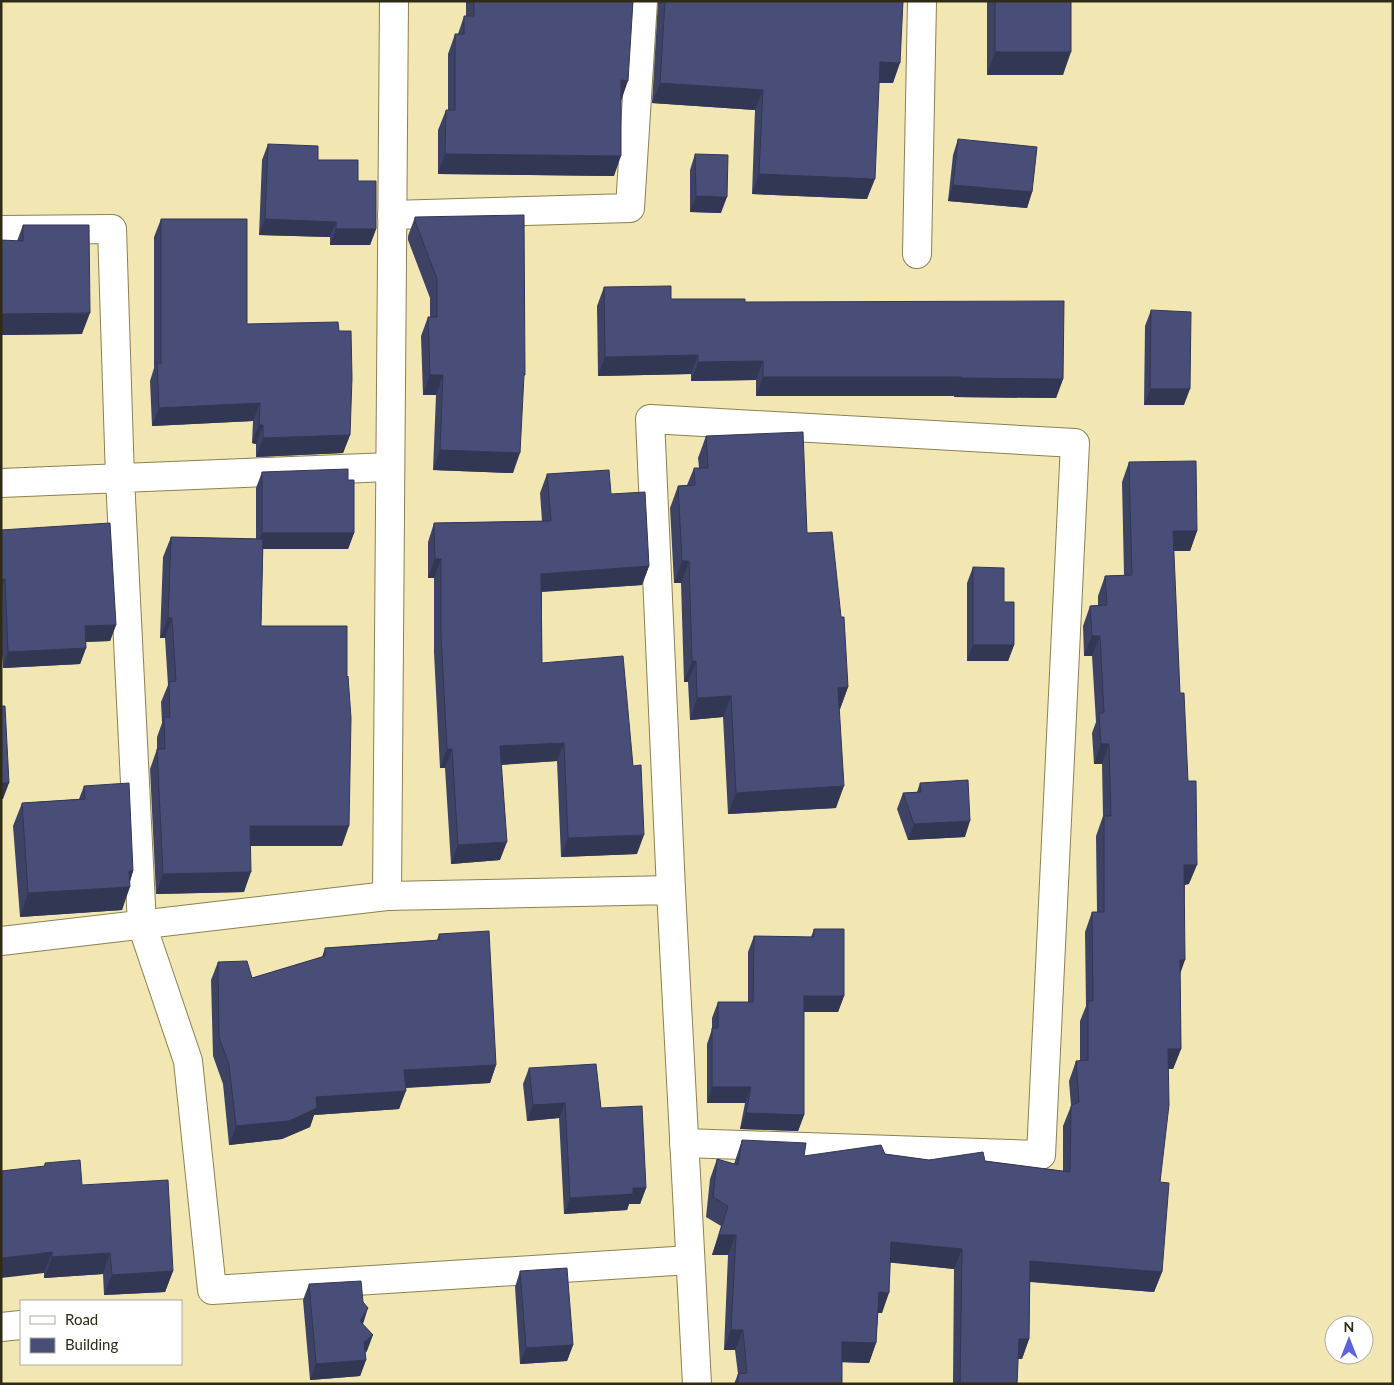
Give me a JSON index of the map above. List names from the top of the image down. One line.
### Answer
{"legend":["Road","Building"],"north":"top"}
